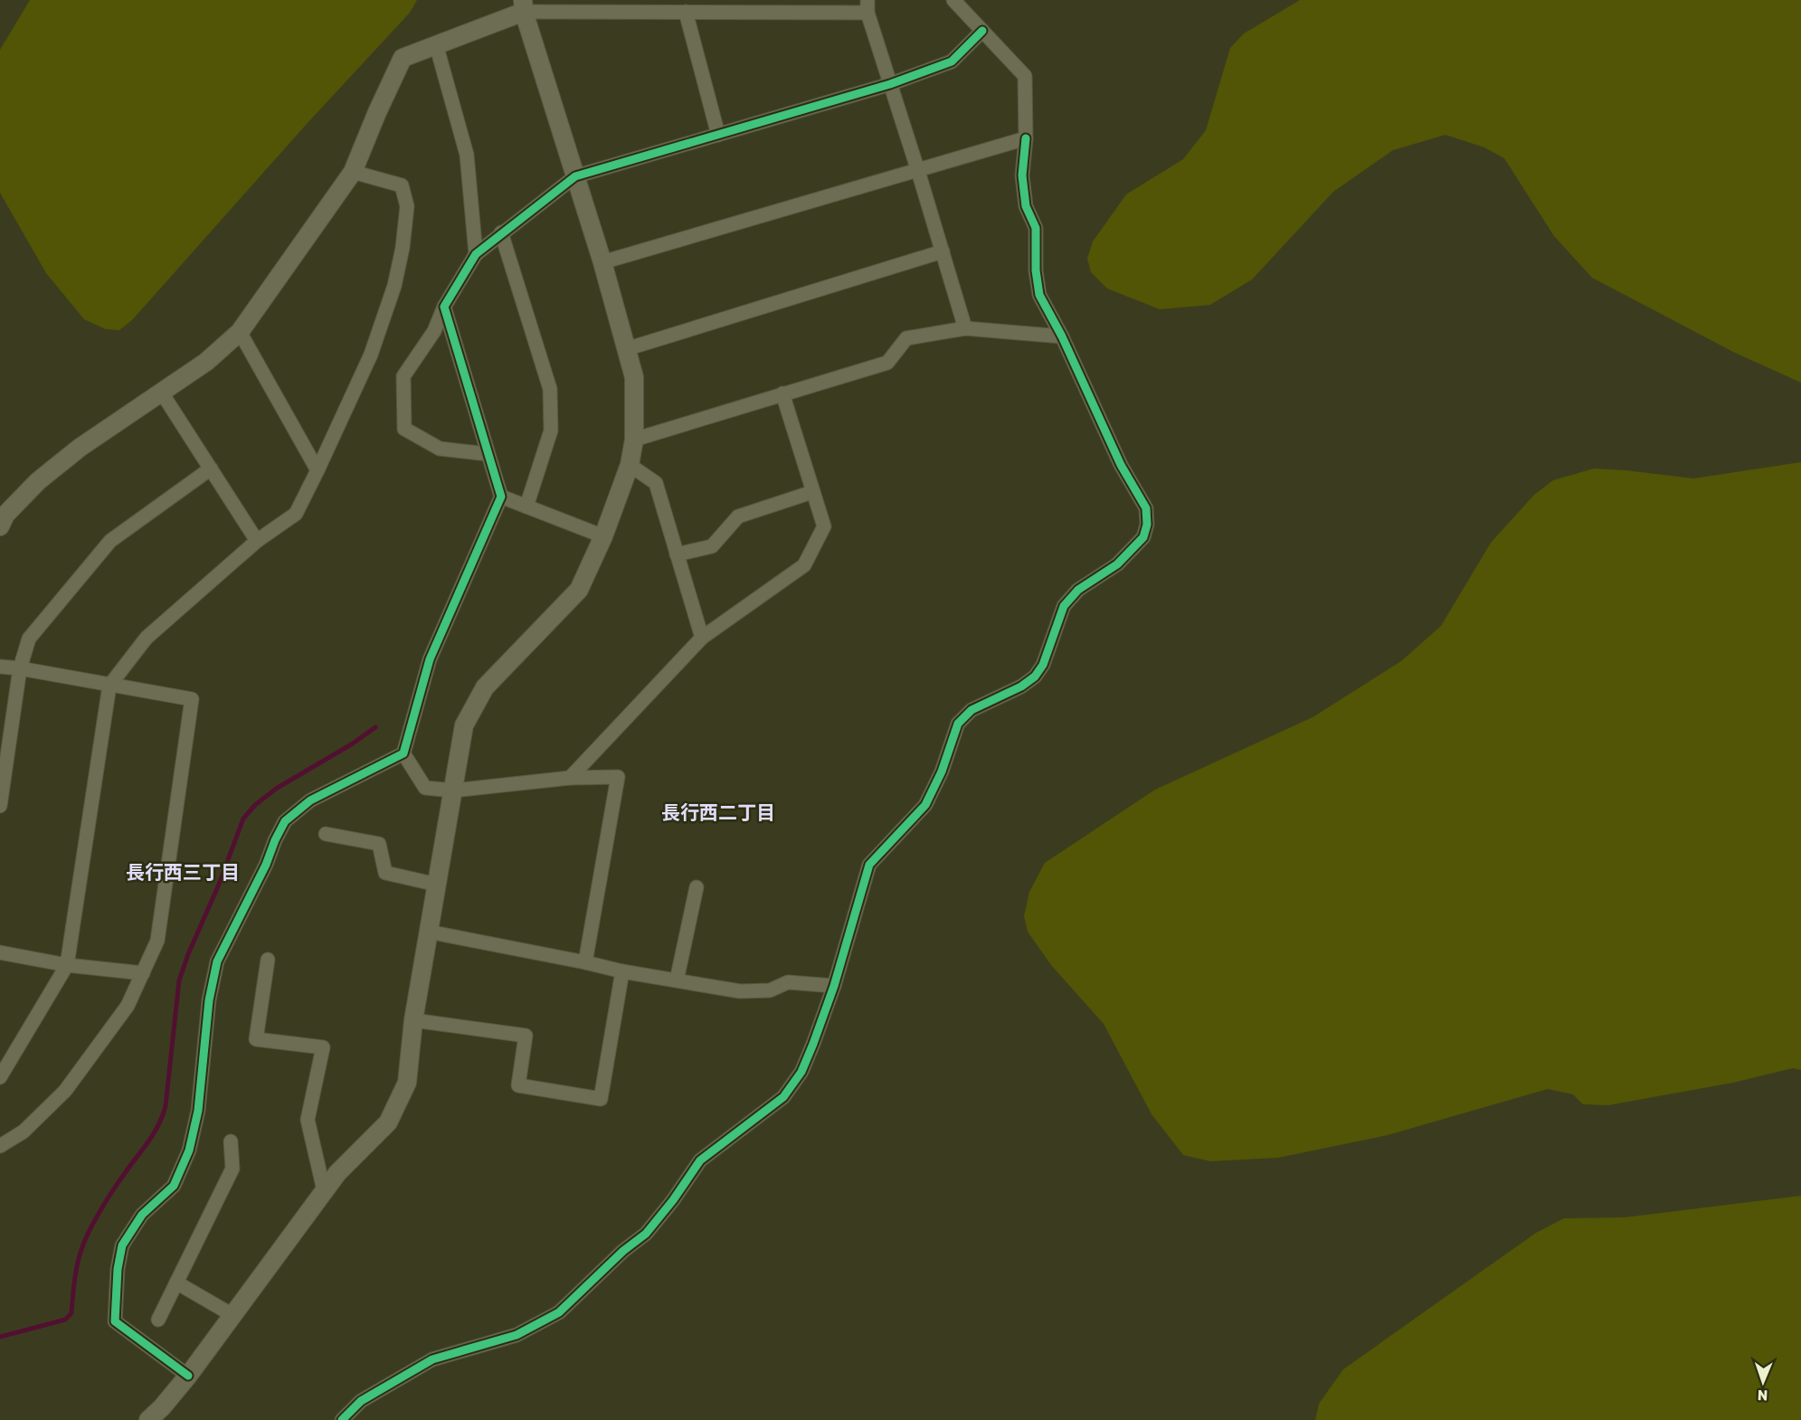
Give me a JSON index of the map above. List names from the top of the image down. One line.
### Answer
{"districts":["長行西二丁目","長行西三丁目"],"north":"bottom"}
